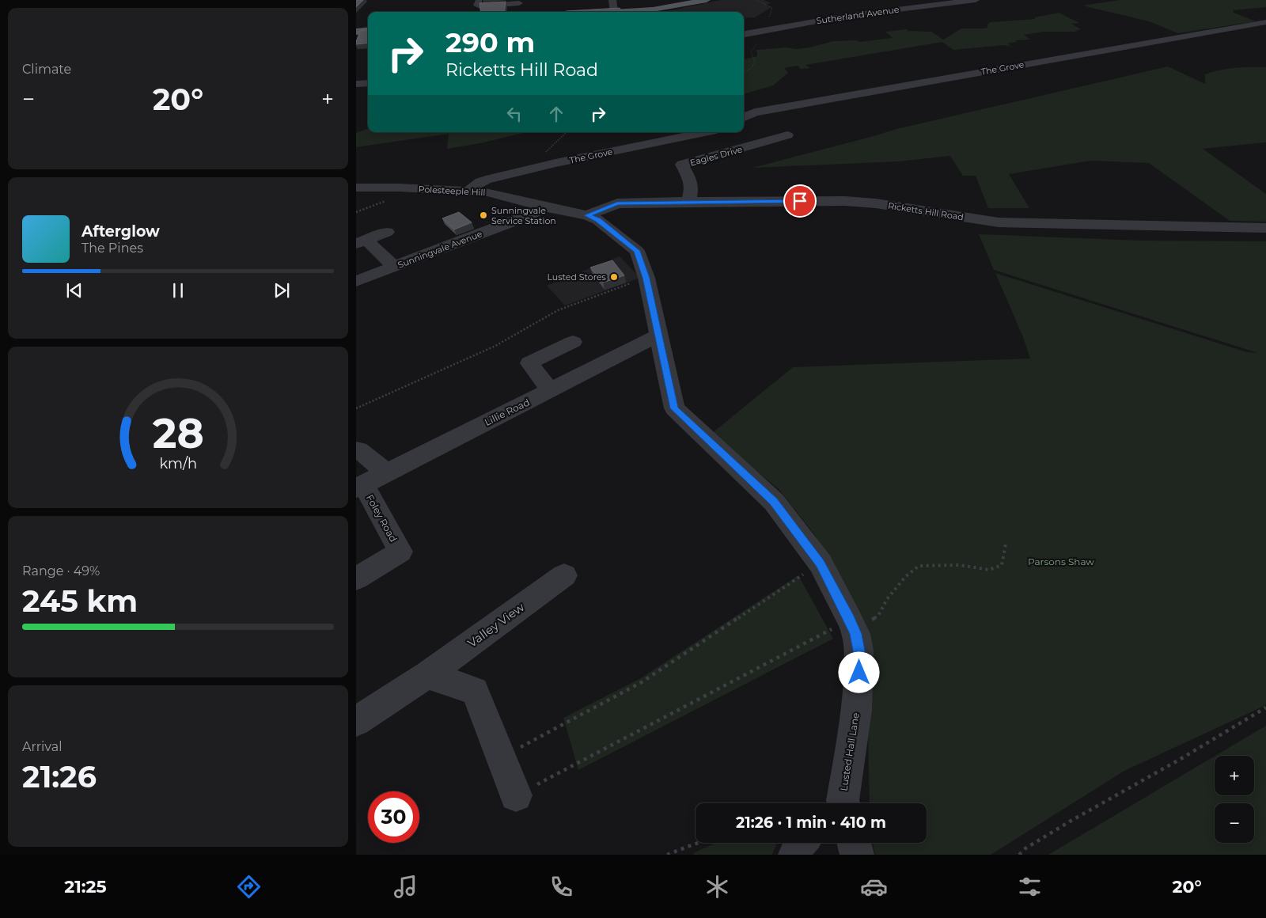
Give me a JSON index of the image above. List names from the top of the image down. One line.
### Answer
{"streets":{"street":["Sutherland Avenue","The Grove","Eagles Drive","Polesteeple Hill","Ricketts Hill Road","Sunningvale Avenue","Lillie Road","Foley Road","Valley View","Lusted Hall Lane"]},"crossings":[["The Grove","Polesteeple Hill"],["Eagles Drive","Ricketts Hill Road"],["Polesteeple Hill","Sunningvale Avenue"],["Polesteeple Hill","Lusted Hall Lane"],["Ricketts Hill Road","Lusted Hall Lane"],["Sunningvale Avenue","Lusted Hall Lane"],["Lillie Road","Foley Road"],["Lillie Road","Lusted Hall Lane"]],"parks":["Parsons Shaw"],"places":["Sunningvale Service Station","Lusted Stores"],"page":{"tile":["Climate",["Range · 49%","245 km"],["Arrival","21:26"]],"turn":["290 m","Ricketts Hill Road"],"heat":["−","20°","+"],"song":["Afterglow","The Pines"],"map_buttons":["+","−"],"limit":"30","trip":"21:26 · 1 min · 410 m","tabs":["21:25","20°"],"gauge":["28","km/h"]}}
